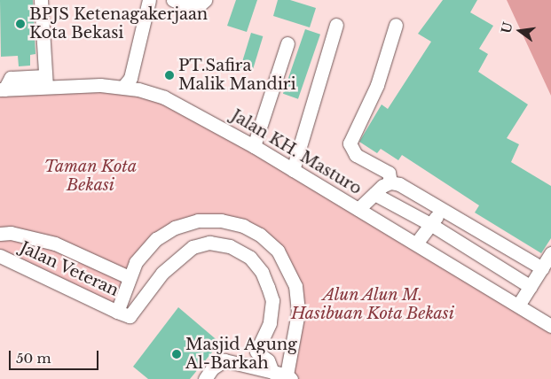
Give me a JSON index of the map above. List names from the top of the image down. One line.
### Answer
{"streets":{"street":["Jalan KH. Masturo","Jalan Veteran"]},"parks":["Taman Kota Bekasi","Alun Alun M. Hasibuan Kota Bekasi"],"places":["BPJS Ketenagakerjaan Kota Bekasi","PT.Safira Malik Mandiri","Masjid Agung Al-Barkah"],"scale_bar":"50 m","north":"left"}
